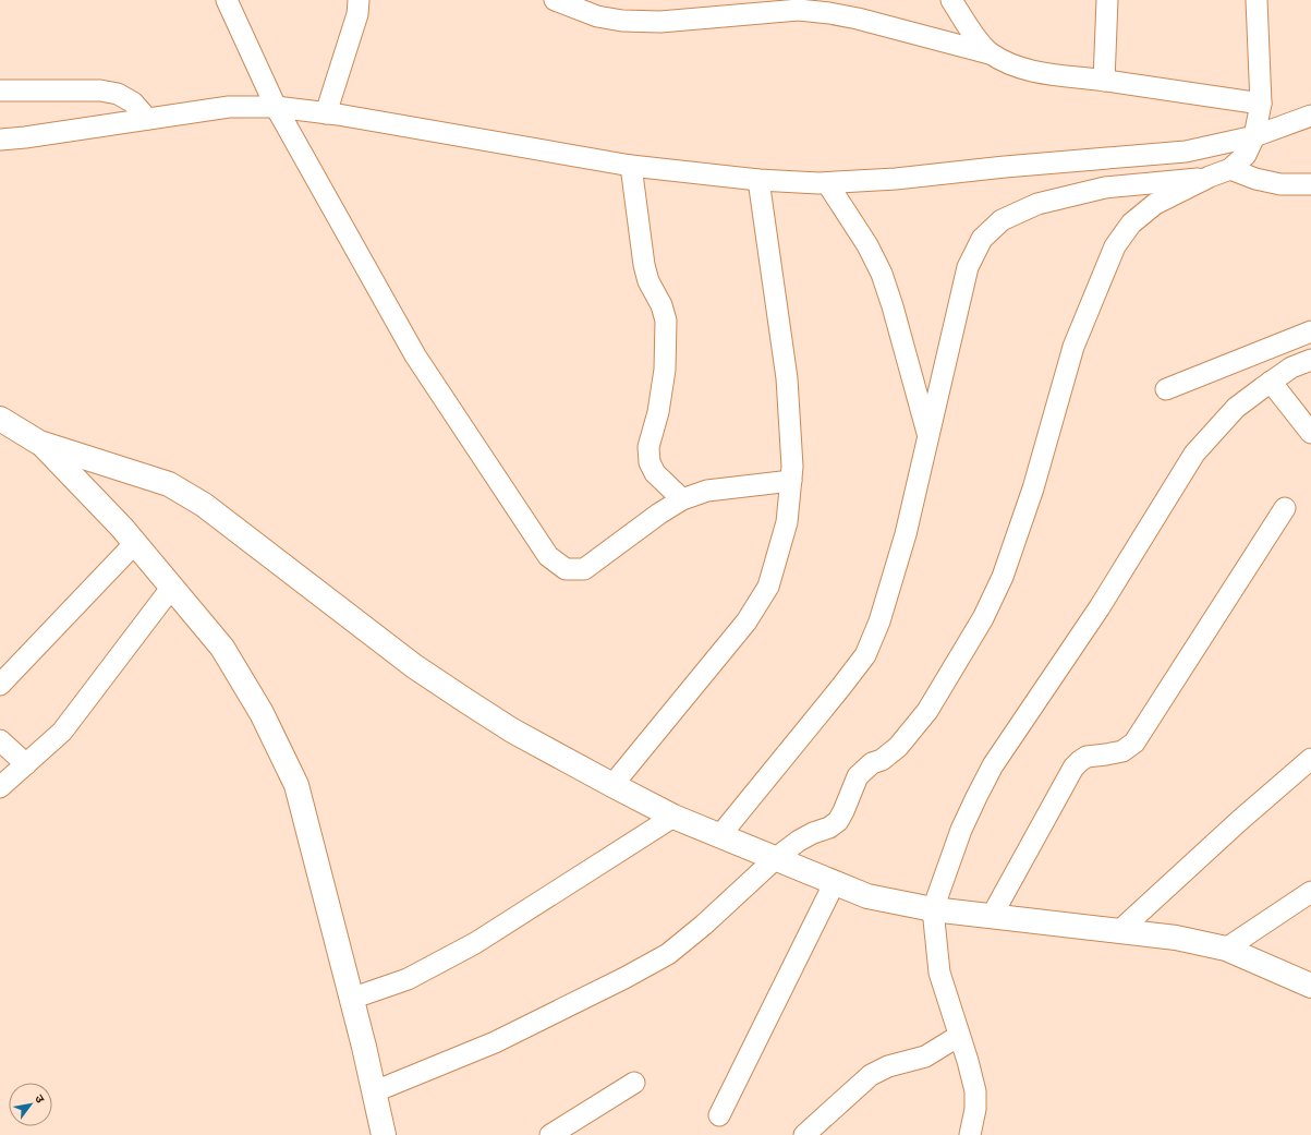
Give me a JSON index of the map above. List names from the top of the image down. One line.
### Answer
{"north":"top right"}
